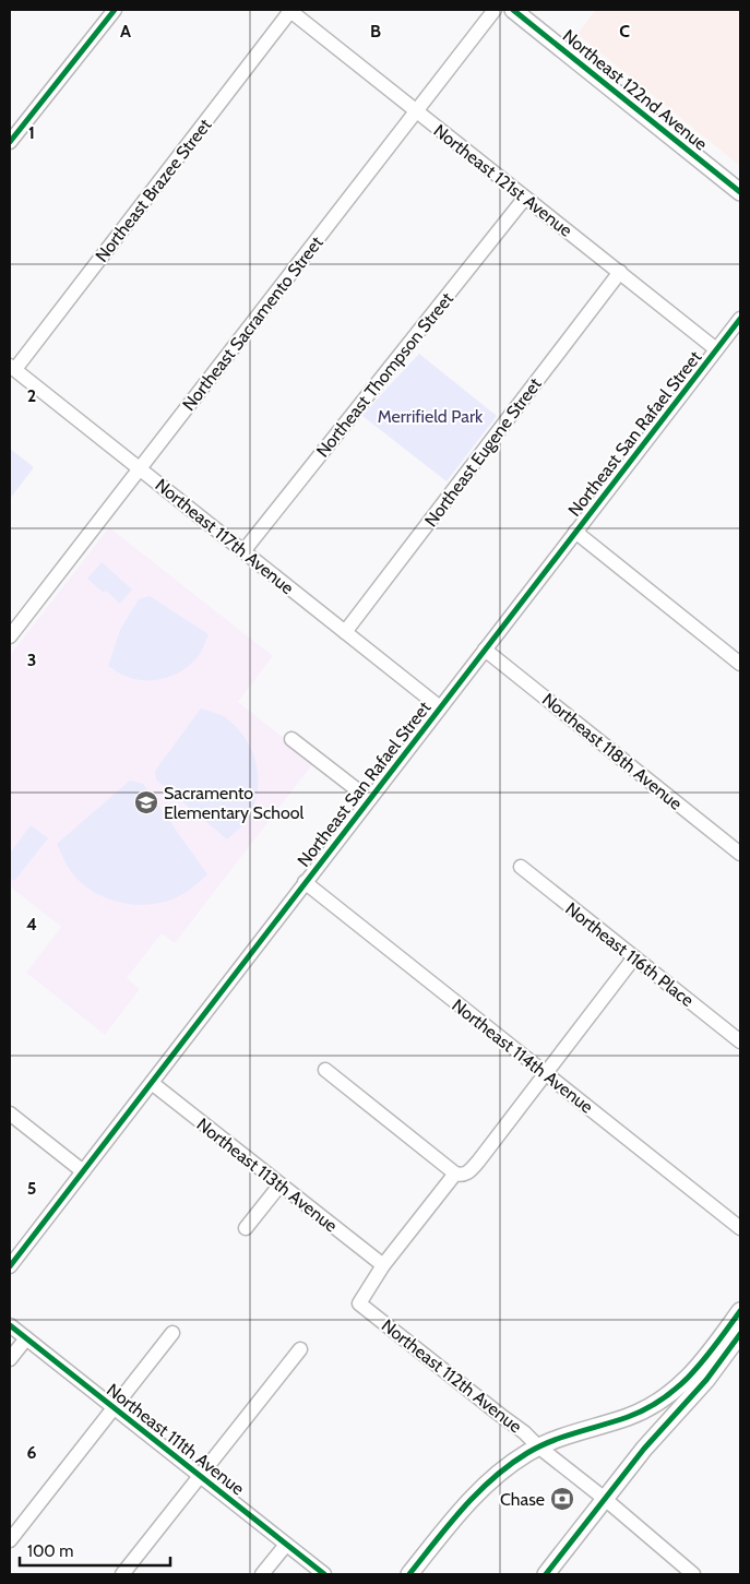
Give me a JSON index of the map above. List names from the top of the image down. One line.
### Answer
{"streets":{"main road":["Northeast 122nd Avenue"],"street":["Northeast 121st Avenue","Northeast Brazee Street","Northeast Sacramento Street","Northeast Thompson Street","Northeast San Rafael Street","Northeast Eugene Street","Northeast 117th Avenue","Northeast 118th Avenue","Northeast 116th Place","Northeast 114th Avenue","Northeast 113th Avenue","Northeast 112th Avenue","Northeast 111th Avenue"]},"crossings":[["Northeast 121st Avenue","Northeast Brazee Street"],["Northeast 121st Avenue","Northeast Sacramento Street"],["Northeast 121st Avenue","Northeast Thompson Street"],["Northeast 121st Avenue","Northeast San Rafael Street"],["Northeast 121st Avenue","Northeast Eugene Street"],["Northeast Brazee Street","Northeast 117th Avenue"],["Northeast Sacramento Street","Northeast 117th Avenue"],["Northeast Thompson Street","Northeast 117th Avenue"],["Northeast San Rafael Street","Northeast 117th Avenue"],["Northeast San Rafael Street","Northeast 118th Avenue"],["Northeast San Rafael Street","Northeast 114th Avenue"],["Northeast San Rafael Street","Northeast 113th Avenue"],["Northeast Eugene Street","Northeast 117th Avenue"],["Northeast 113th Avenue","Northeast 112th Avenue"]],"parks":["Merrifield Park"],"places":{"school or university":["Sacramento Elementary School"],"bank":["Chase"]},"scale_bar":"100 m","grid":{"columns":["A","B","C"],"rows":["1","2","3","4","5","6"]}}
